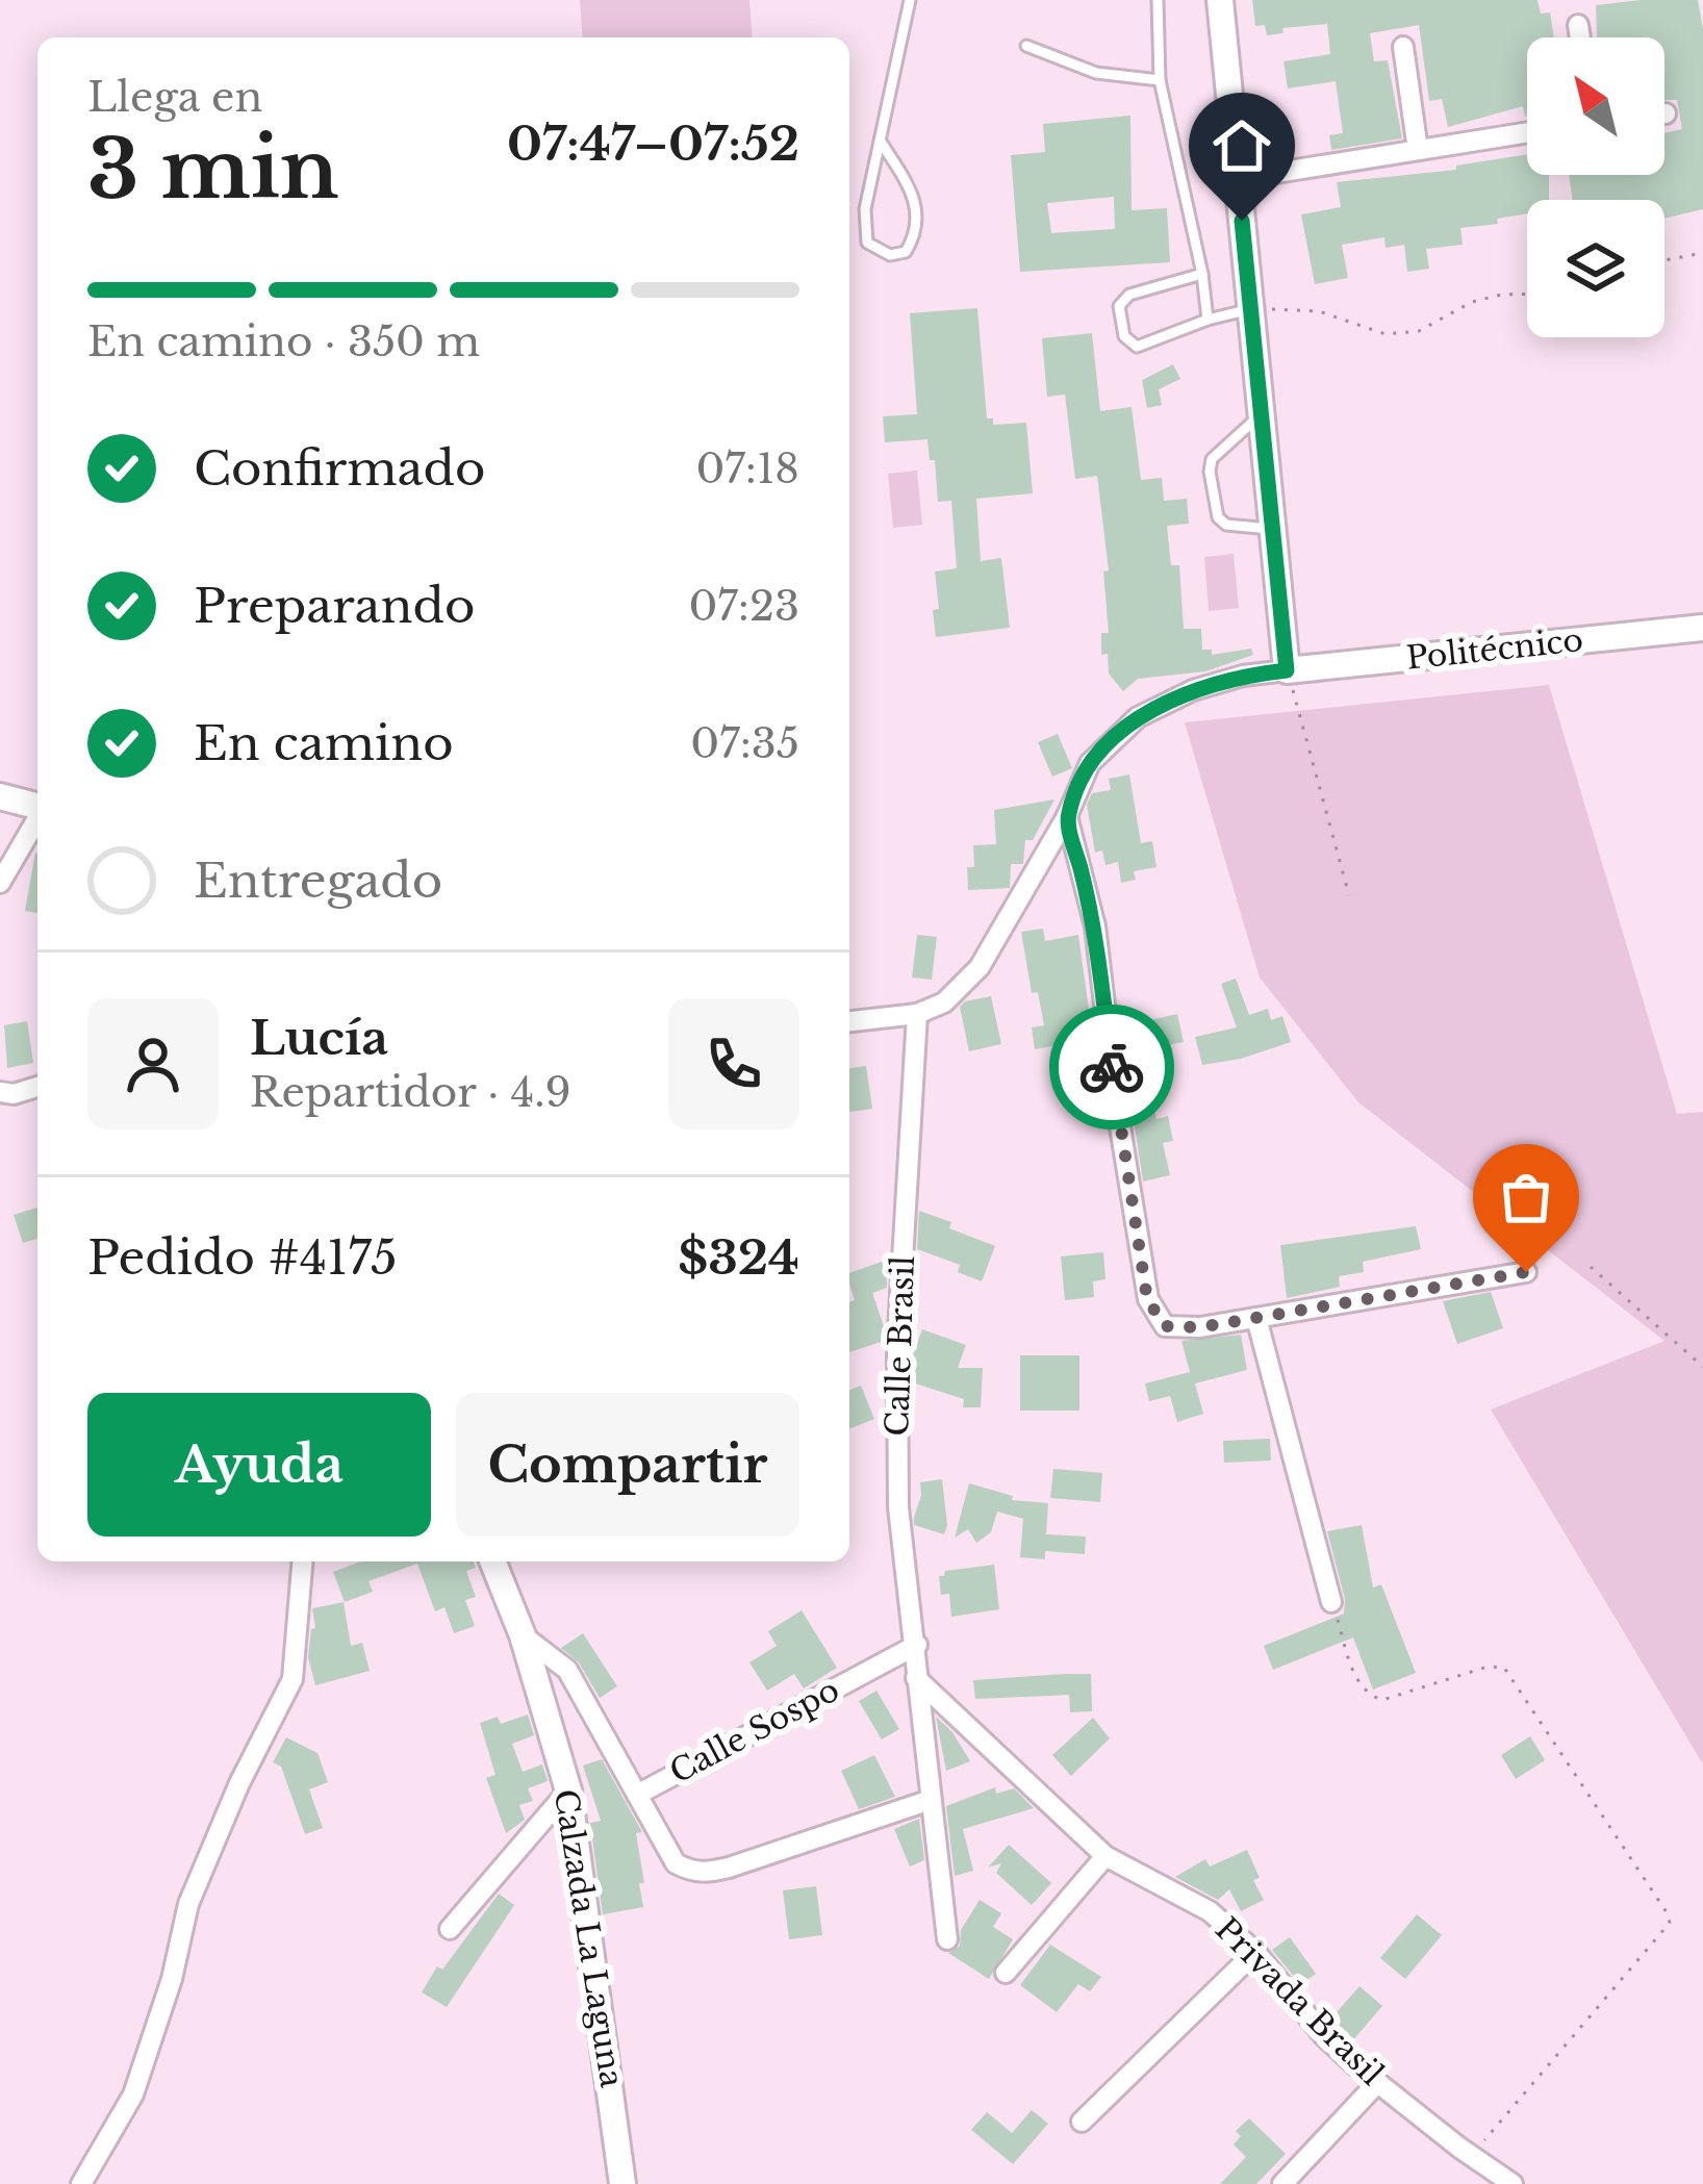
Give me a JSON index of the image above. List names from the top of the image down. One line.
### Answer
{"streets":{"street":["Politécnico","Calle Brasil","Calle Sospo","Calzada La Laguna","Privada Brasil"]},"crossings":[["Calle Brasil","Calle Sospo"],["Calle Brasil","Privada Brasil"],["Calle Sospo","Calzada La Laguna"]],"north":"top left","page":{"heading":["3 min","Llega en","07:47–07:52"],"panel":["Lucía","Repartidor · 4.9","Pedido #4175","$324"],"bar":"En camino · 350 m","list":[["Confirmado","07:18"],["Preparando","07:23"],["En camino","07:35"],"Entregado"],"buttons":["Ayuda","Compartir"]}}
